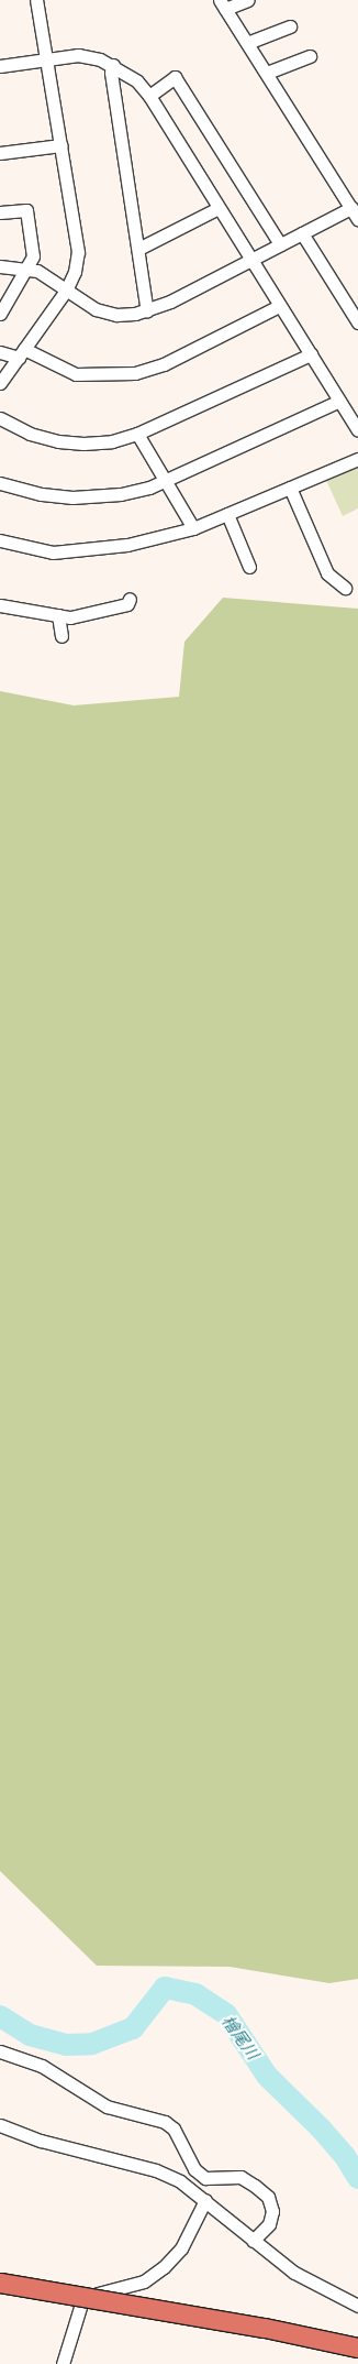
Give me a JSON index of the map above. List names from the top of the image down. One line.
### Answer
{"water":["檜尾川"]}
